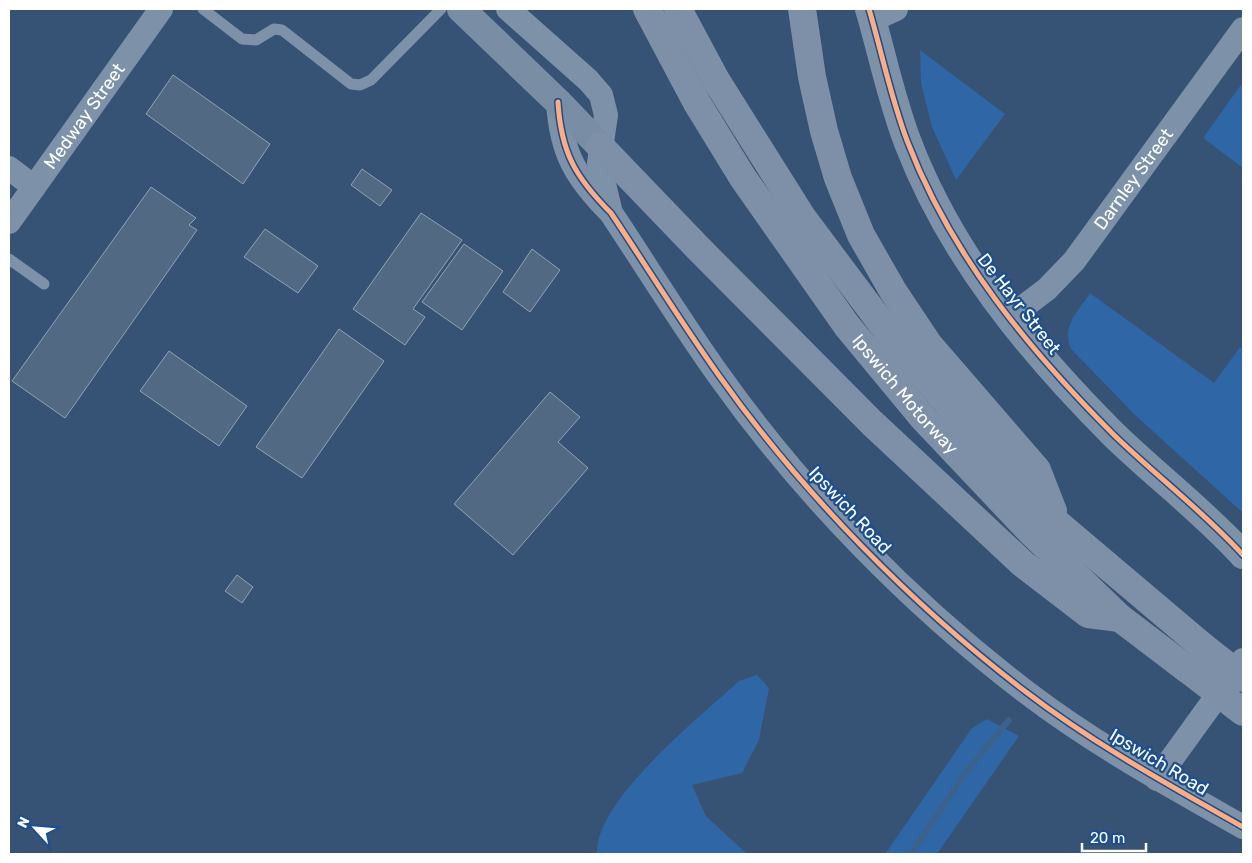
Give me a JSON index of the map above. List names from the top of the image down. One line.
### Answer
{"streets":{"highway":["Ipswich Motorway"],"street":["Medway Street","Darnley Street","De Hayr Street","Ipswich Road"]},"crossings":[["Darnley Street","De Hayr Street"]],"scale_bar":"20 m","north":"top left"}
